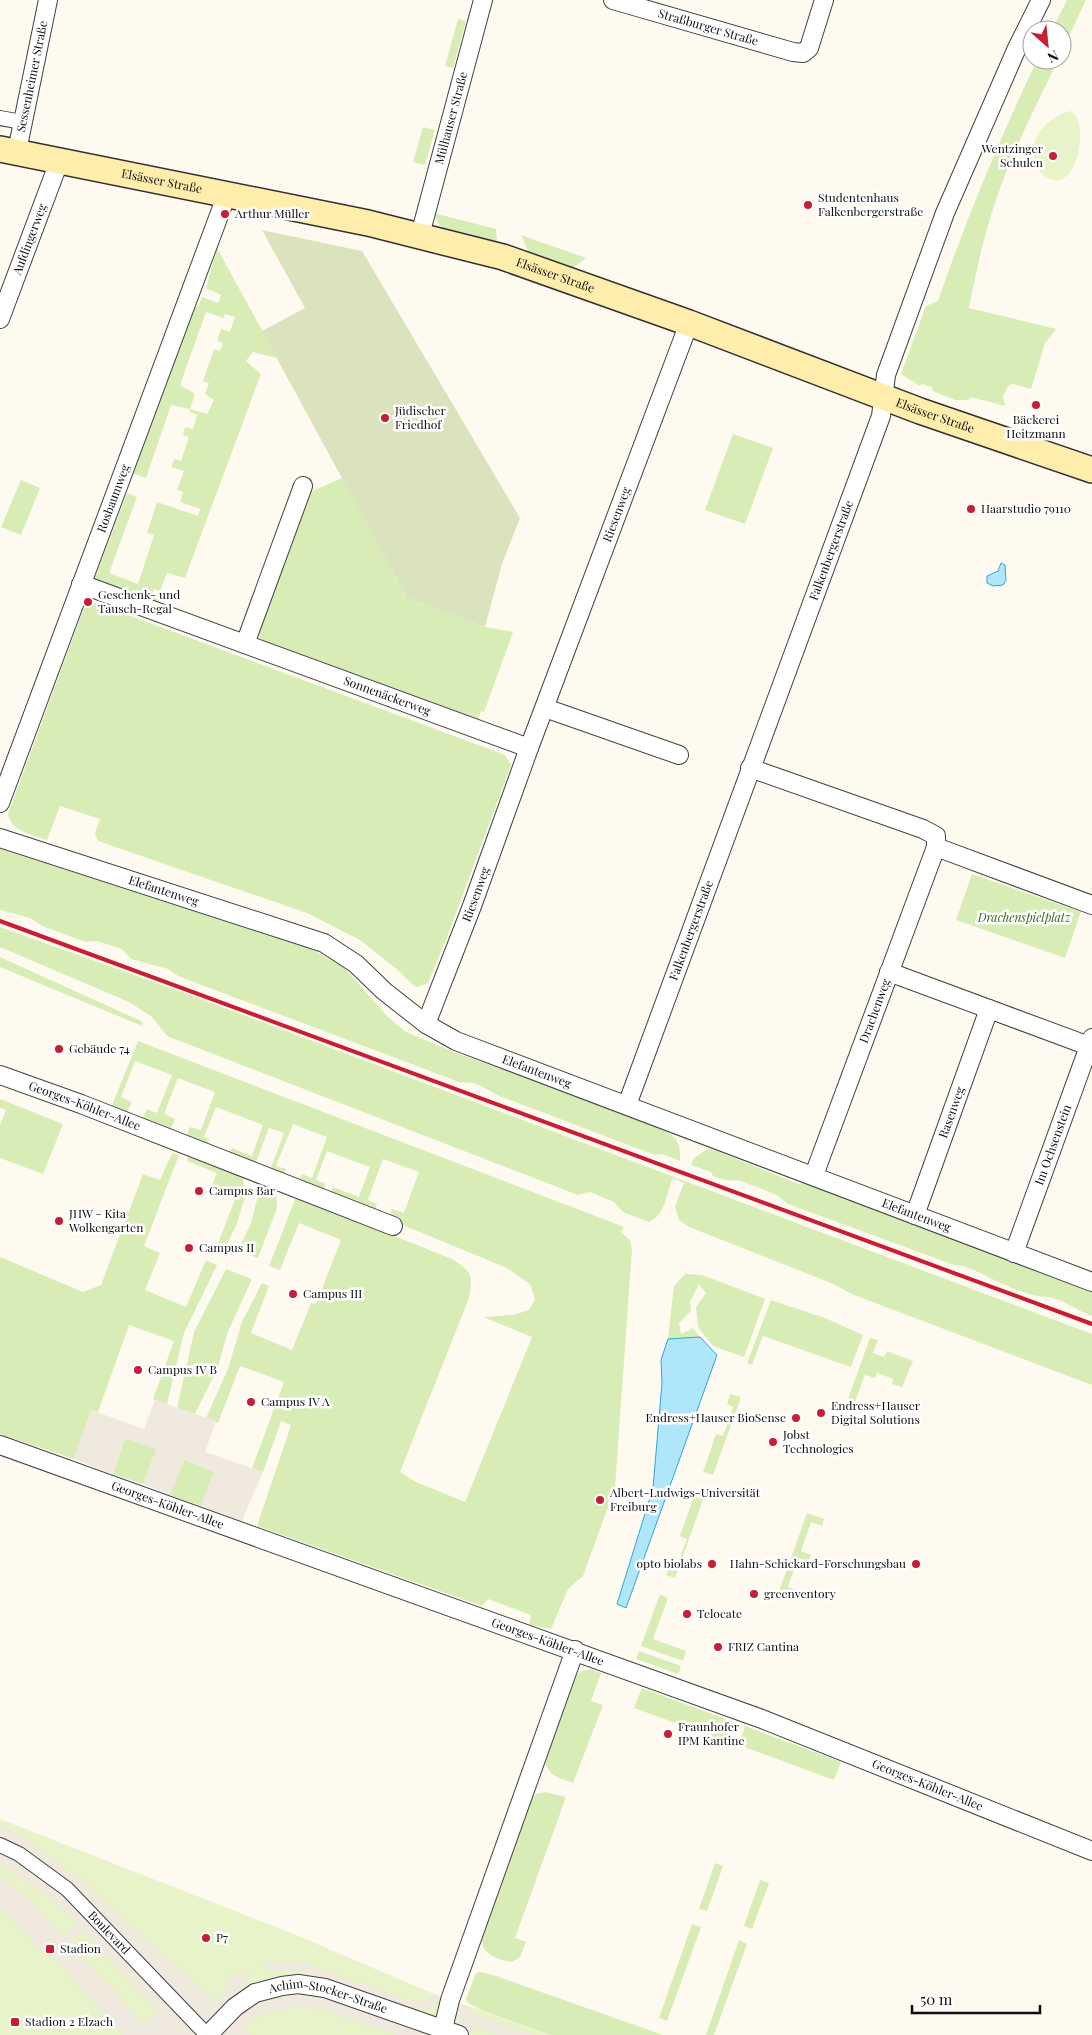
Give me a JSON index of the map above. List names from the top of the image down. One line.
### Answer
{"streets":{"main road":["Elsässer Straße"],"street":["Straßburger Straße","Sessenheimer Straße","Mülhauser Straße","Aufdingerweg","Rosbaumweg","Riesenweg","Falkenbergerstraße","Sonnenäckerweg","Elefantenweg","Drachenweg","Georges-Köhler-Allee","Rasenweg","Im Ochsenstein","Boulevard","Achim-Stocker-Straße"]},"crossings":[["Sessenheimer Straße","Elsässer Straße"],["Mülhauser Straße","Elsässer Straße"],["Elsässer Straße","Aufdingerweg"],["Elsässer Straße","Rosbaumweg"],["Elsässer Straße","Riesenweg"],["Elsässer Straße","Falkenbergerstraße"],["Rosbaumweg","Sonnenäckerweg"],["Riesenweg","Sonnenäckerweg"],["Riesenweg","Elefantenweg"],["Falkenbergerstraße","Elefantenweg"],["Elefantenweg","Drachenweg"],["Elefantenweg","Rasenweg"],["Elefantenweg","Im Ochsenstein"],["Boulevard","Achim-Stocker-Straße"]],"parks":["Drachenspielplatz"],"places":{"other":["Wentzinger Schulen","Studentenhaus Falkenbergerstraße","Arthur Müller","Bäckerei Heitzmann","Jüdischer Friedhof","Haarstudio 79110","Geschenk- und Tausch-Regal","Gebäude 74","Campus Bar","JHW - Kita Wolkengarten","Campus II","Campus III","Campus IV B","Campus IV A","Endress+Hauser Digital Solutions","Endress+Hauser BioSense","Jobst Technologies","Albert-Ludwigs-Universität Freiburg","opto biolabs","Hahn-Schickard-Forschungsbau","greenventory","Telocate","FRIZ Cantina","Fraunhofer IPM Kantine","P7"],"transit":["Stadion","Stadion 2 Elzach"]},"scale_bar":"50 m","north":"bottom right"}
